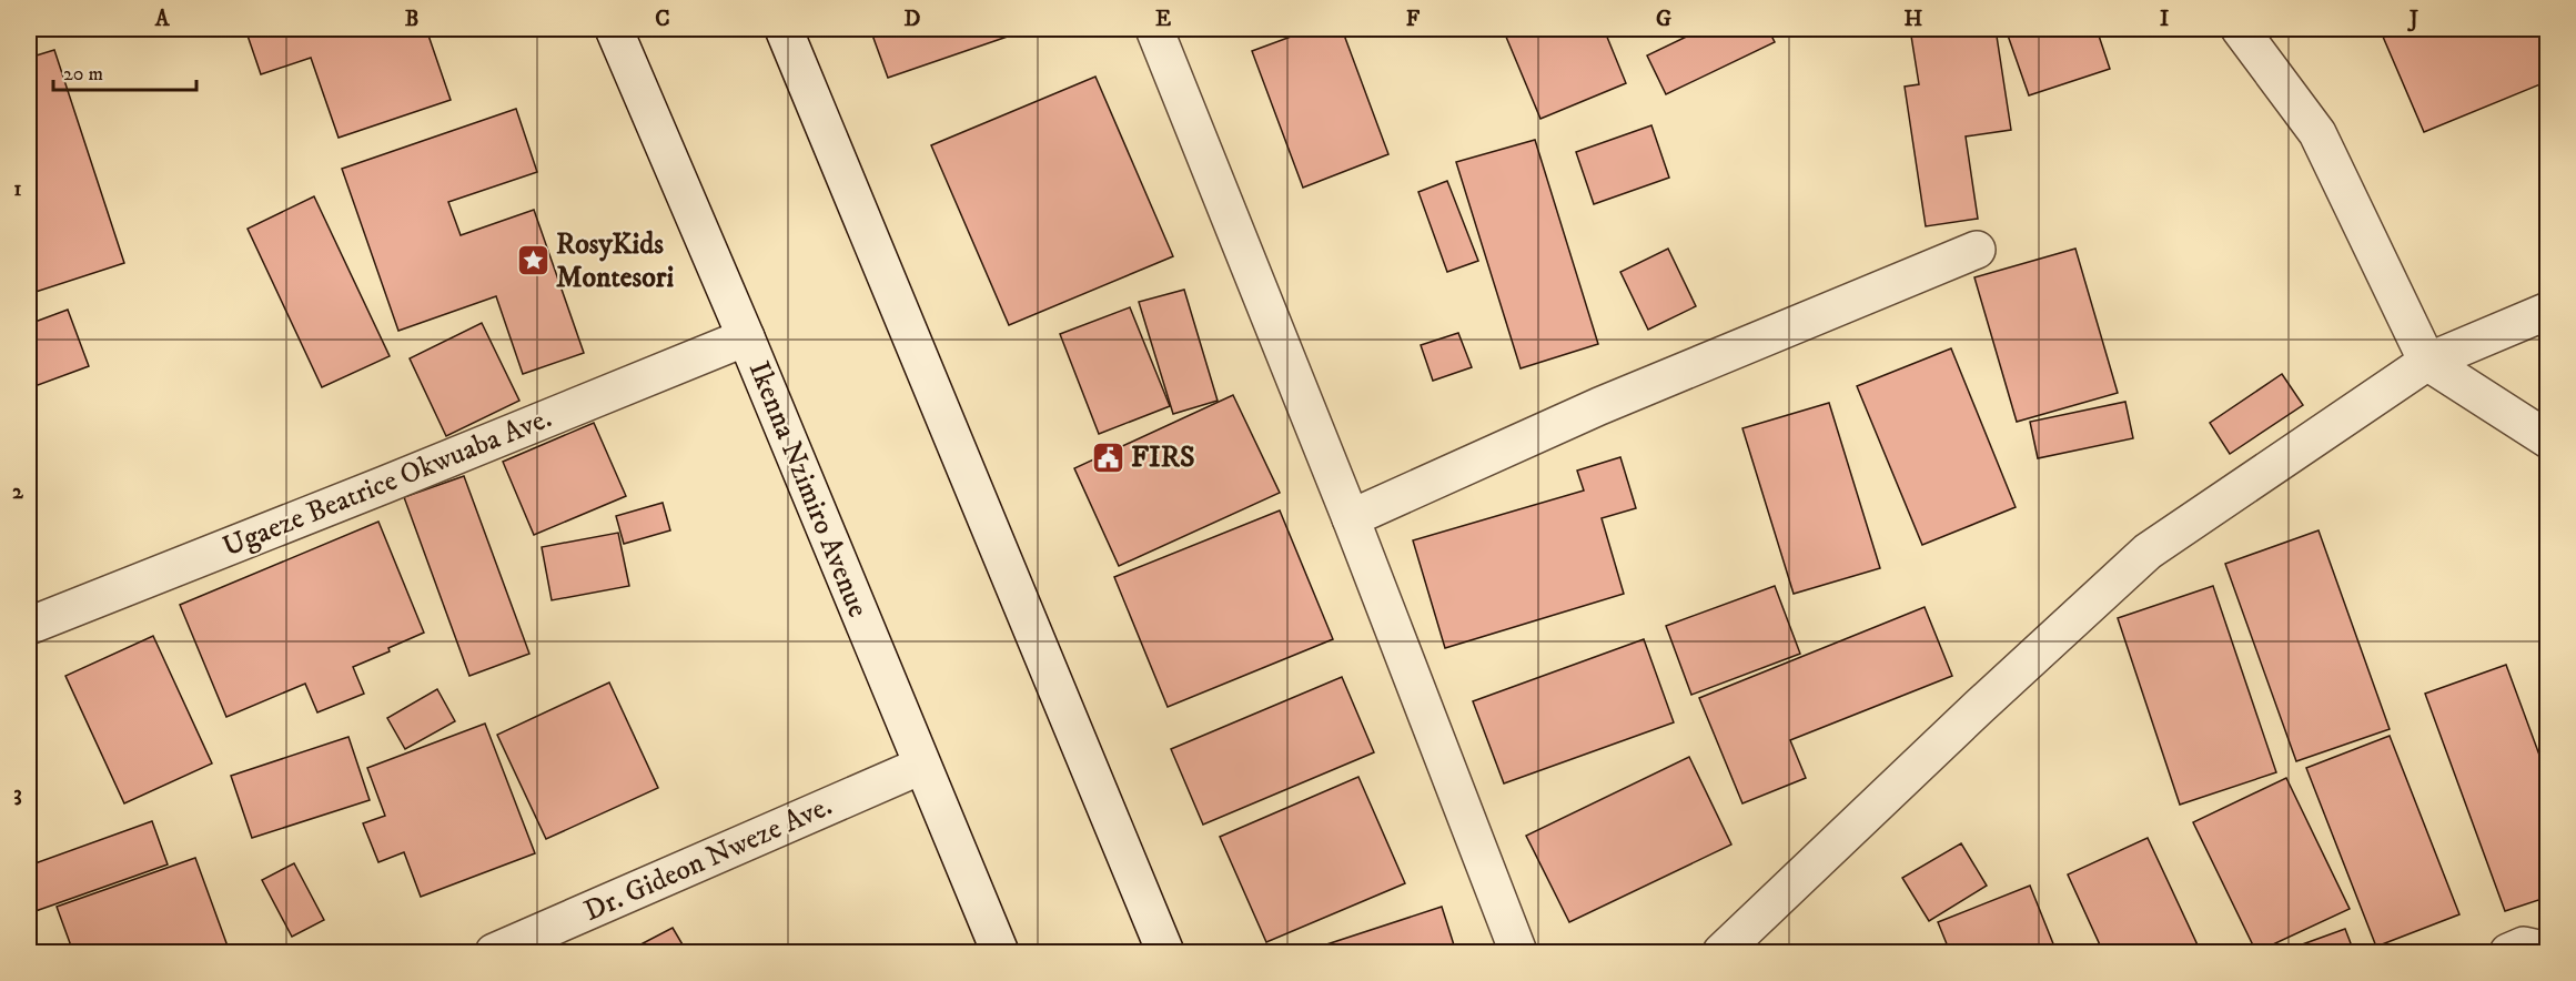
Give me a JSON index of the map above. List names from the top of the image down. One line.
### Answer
{"streets":{"street":["Ugaeze Beatrice Okwuaba Ave.","Ikenna Nzimiro Avenue","Dr. Gideon Nweze Ave."]},"crossings":[["Ugaeze Beatrice Okwuaba Ave.","Ikenna Nzimiro Avenue"],["Ikenna Nzimiro Avenue","Dr. Gideon Nweze Ave."]],"places":{"place":["RosyKids Montesori"],"public building":["FIRS"]},"scale_bar":"20 m","grid":{"columns":["A","B","C","D","E","F","G","H","I","J"],"rows":["1","2","3"]}}
